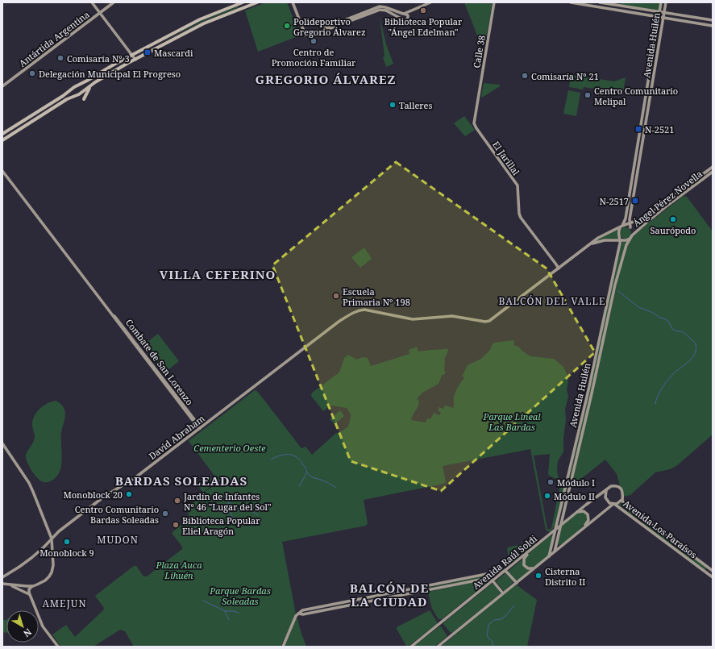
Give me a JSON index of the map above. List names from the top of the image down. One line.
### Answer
{"streets":{"main road":["Antártida Argentina","Avenida Huilén","Calle 38","El Jarillal","Ángel Pérez Novella","Combate de San Lorenzo","David Abraham","Avenida Los Paraísos","Avenida Raúl Soldi"]},"crossings":[["Avenida Huilén","Ángel Pérez Novella"],["Avenida Huilén","Avenida Raúl Soldi"],["Calle 38","El Jarillal"],["El Jarillal","Ángel Pérez Novella"],["Ángel Pérez Novella","David Abraham"],["Combate de San Lorenzo","David Abraham"],["Avenida Los Paraísos","Avenida Raúl Soldi"]],"districts":["GREGORIO ÁLVAREZ","VILLA CEFERINO","BALCÓN DEL VALLE","BARDAS SOLEADAS","MUDON","BALCÓN DE LA CIUDAD","AMEJUN"],"parks":["Parque Lineal Las Bardas","Cementerio Oeste","Plaza Auca Lihuén","Parque Bardas Soleadas"],"places":{"other":["Biblioteca Popular \"Ángel Edelman\"","Polideportivo Gregorio Álvarez","Centro de Promoción Familiar","Comisaría N° 3","Delegación Municipal El Progreso","Comisaría N° 21","Centro Comunitario Melipal","Talleres","Saurópodo","Escuela Primaria N° 198","Módulo I","Monoblock 20","Módulo II","Jardín de Infantes N° 46 \"Lugar del Sol\"","Centro Comunitario Bardas Soleadas","Biblioteca Popular Eliel Aragón","Monoblock 9","Cisterna Distrito II"],"transit":["Mascardi","N-2521","N-2517"]},"north":"bottom right"}
